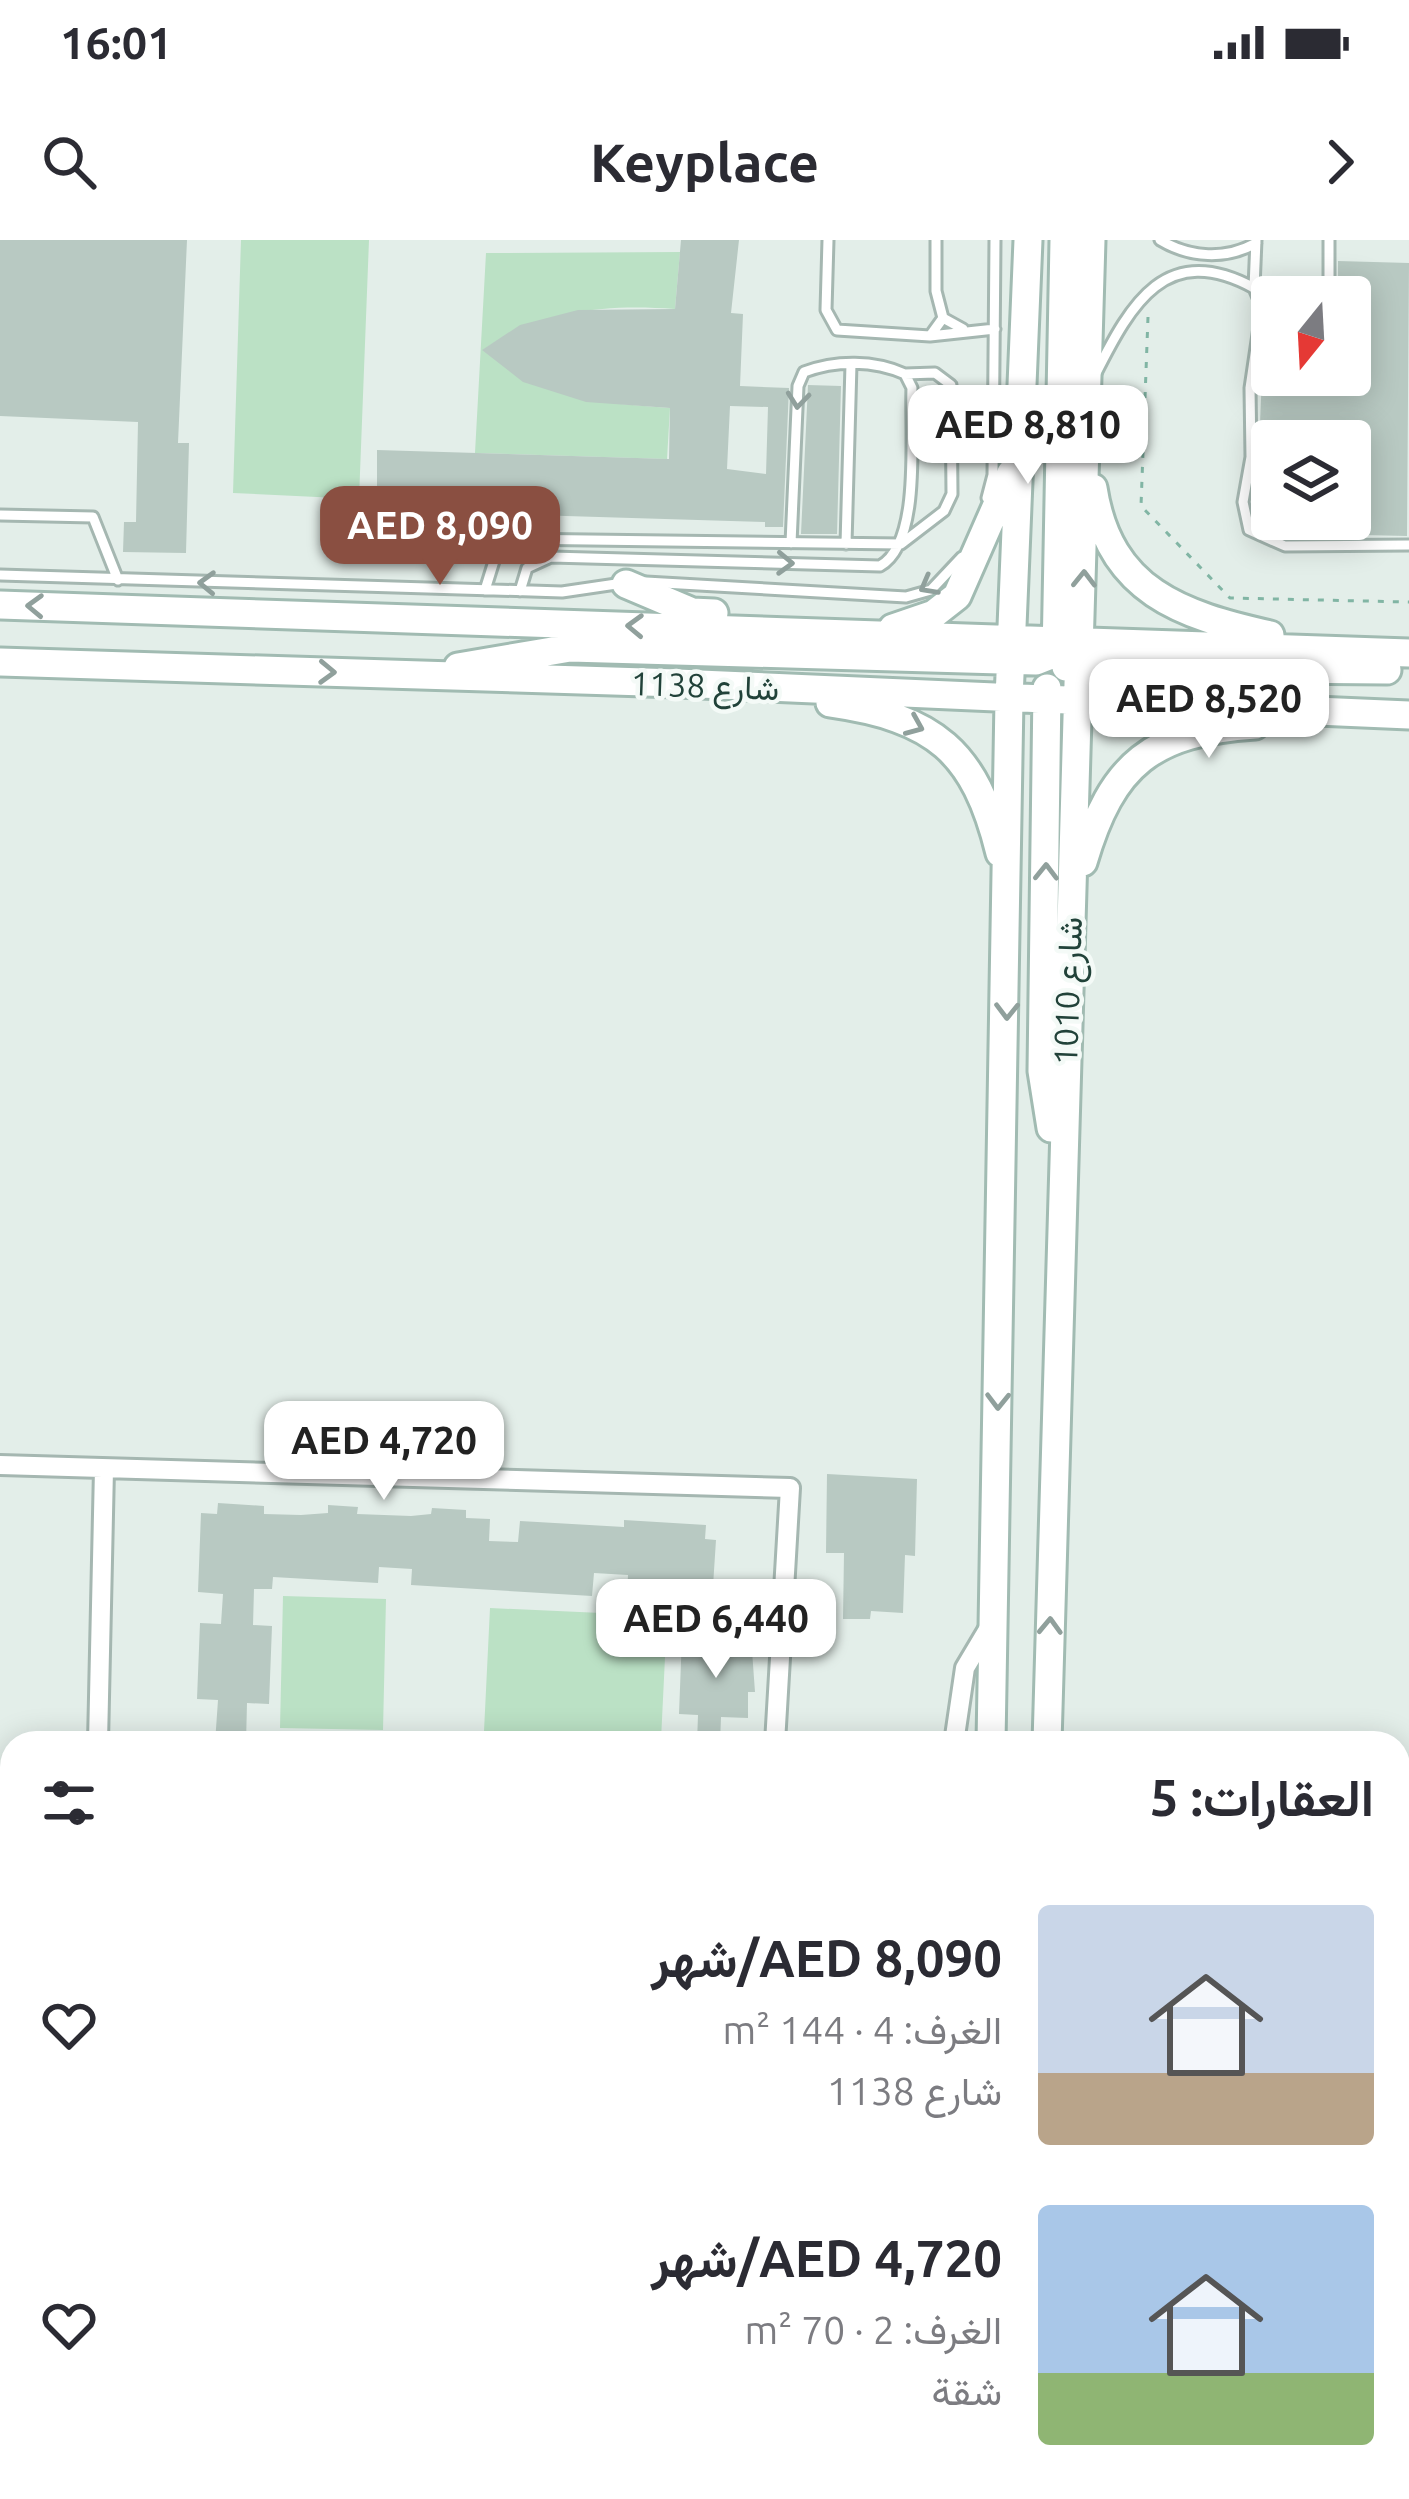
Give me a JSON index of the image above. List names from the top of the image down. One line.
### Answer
{"streets":{"street":["شارع 1138","شارع 1010"]},"crossings":[["شارع 1138","شارع 1010"]],"north":"bottom","page":{"status":"16:01","header":"Keyplace","price":["AED 8,810","AED 8,090","AED 8,520","AED 4,720","AED 6,440"],"heading":"العقارات: 5","list":[{"name":"AED 8,090/شهر","note":"الغرف: 4 · 144 m² · شارع 1138"},{"name":"AED 4,720/شهر","note":"الغرف: 2 · 70 m² · شقة"}]}}
